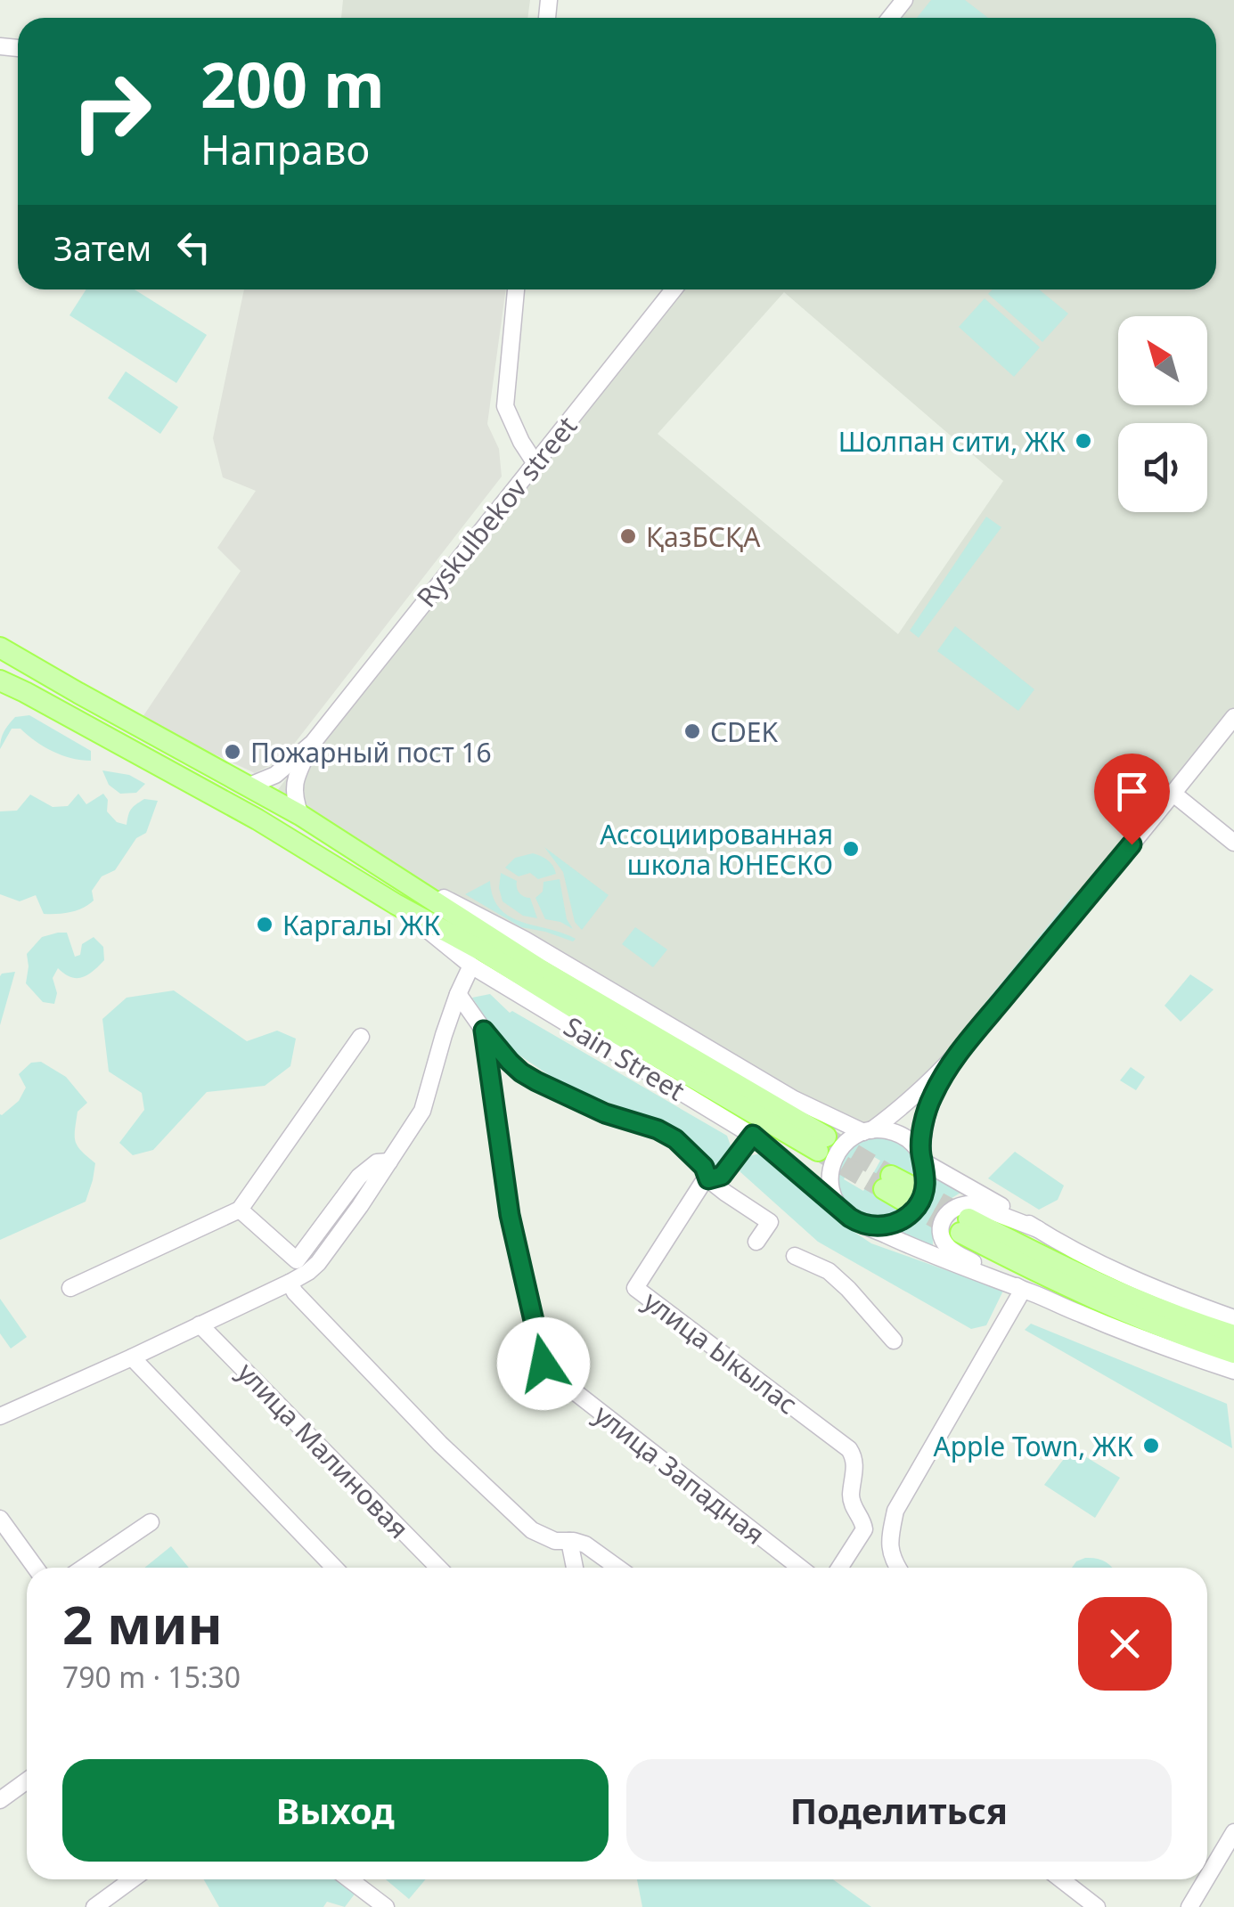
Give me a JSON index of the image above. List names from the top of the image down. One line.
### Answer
{"streets":{"main road":["Sain Street"],"street":["Ryskulbekov street","улица Ыкылас","улица Малиновая","улица Западная"]},"crossings":[["Sain Street","улица Ыкылас"]],"places":["Шолпан сити, ЖК","ҚазБСҚА","CDEK","Пожарный пост 16","Ассоциированная школа ЮНЕСКО","Каргалы ЖК","Apple Town, ЖК"],"north":"top left","page":{"turn":["200 m","Направо"],"then":"Затем","heading":["2 мин","790 m · 15:30"],"buttons":["Выход","Поделиться"]}}
